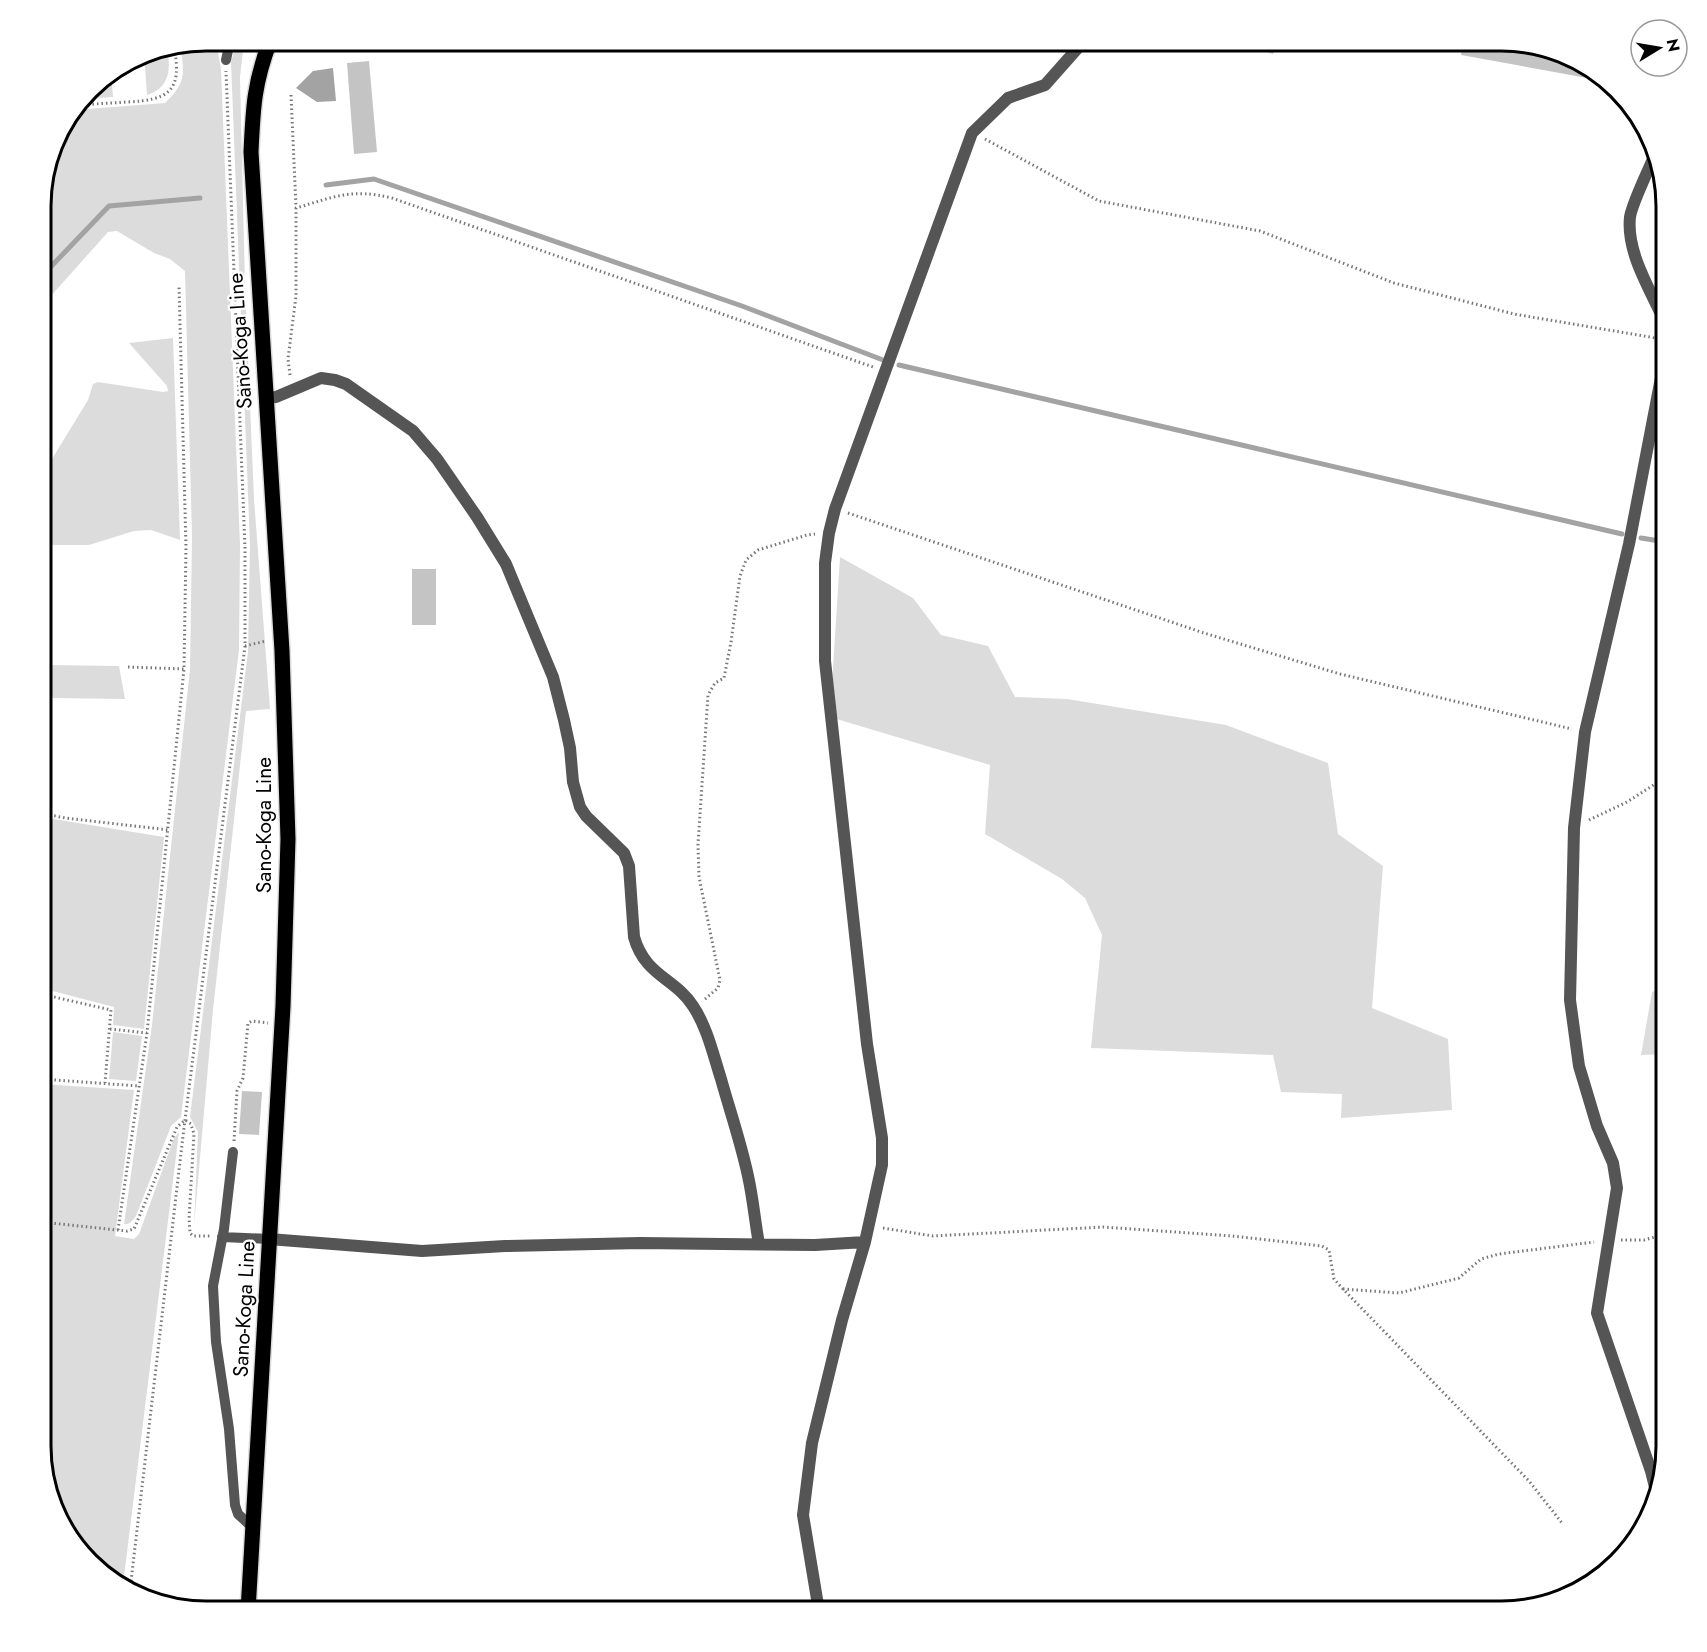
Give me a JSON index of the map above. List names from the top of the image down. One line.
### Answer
{"streets":{"main road":["Sano-Koga Line"]},"north":"right"}
